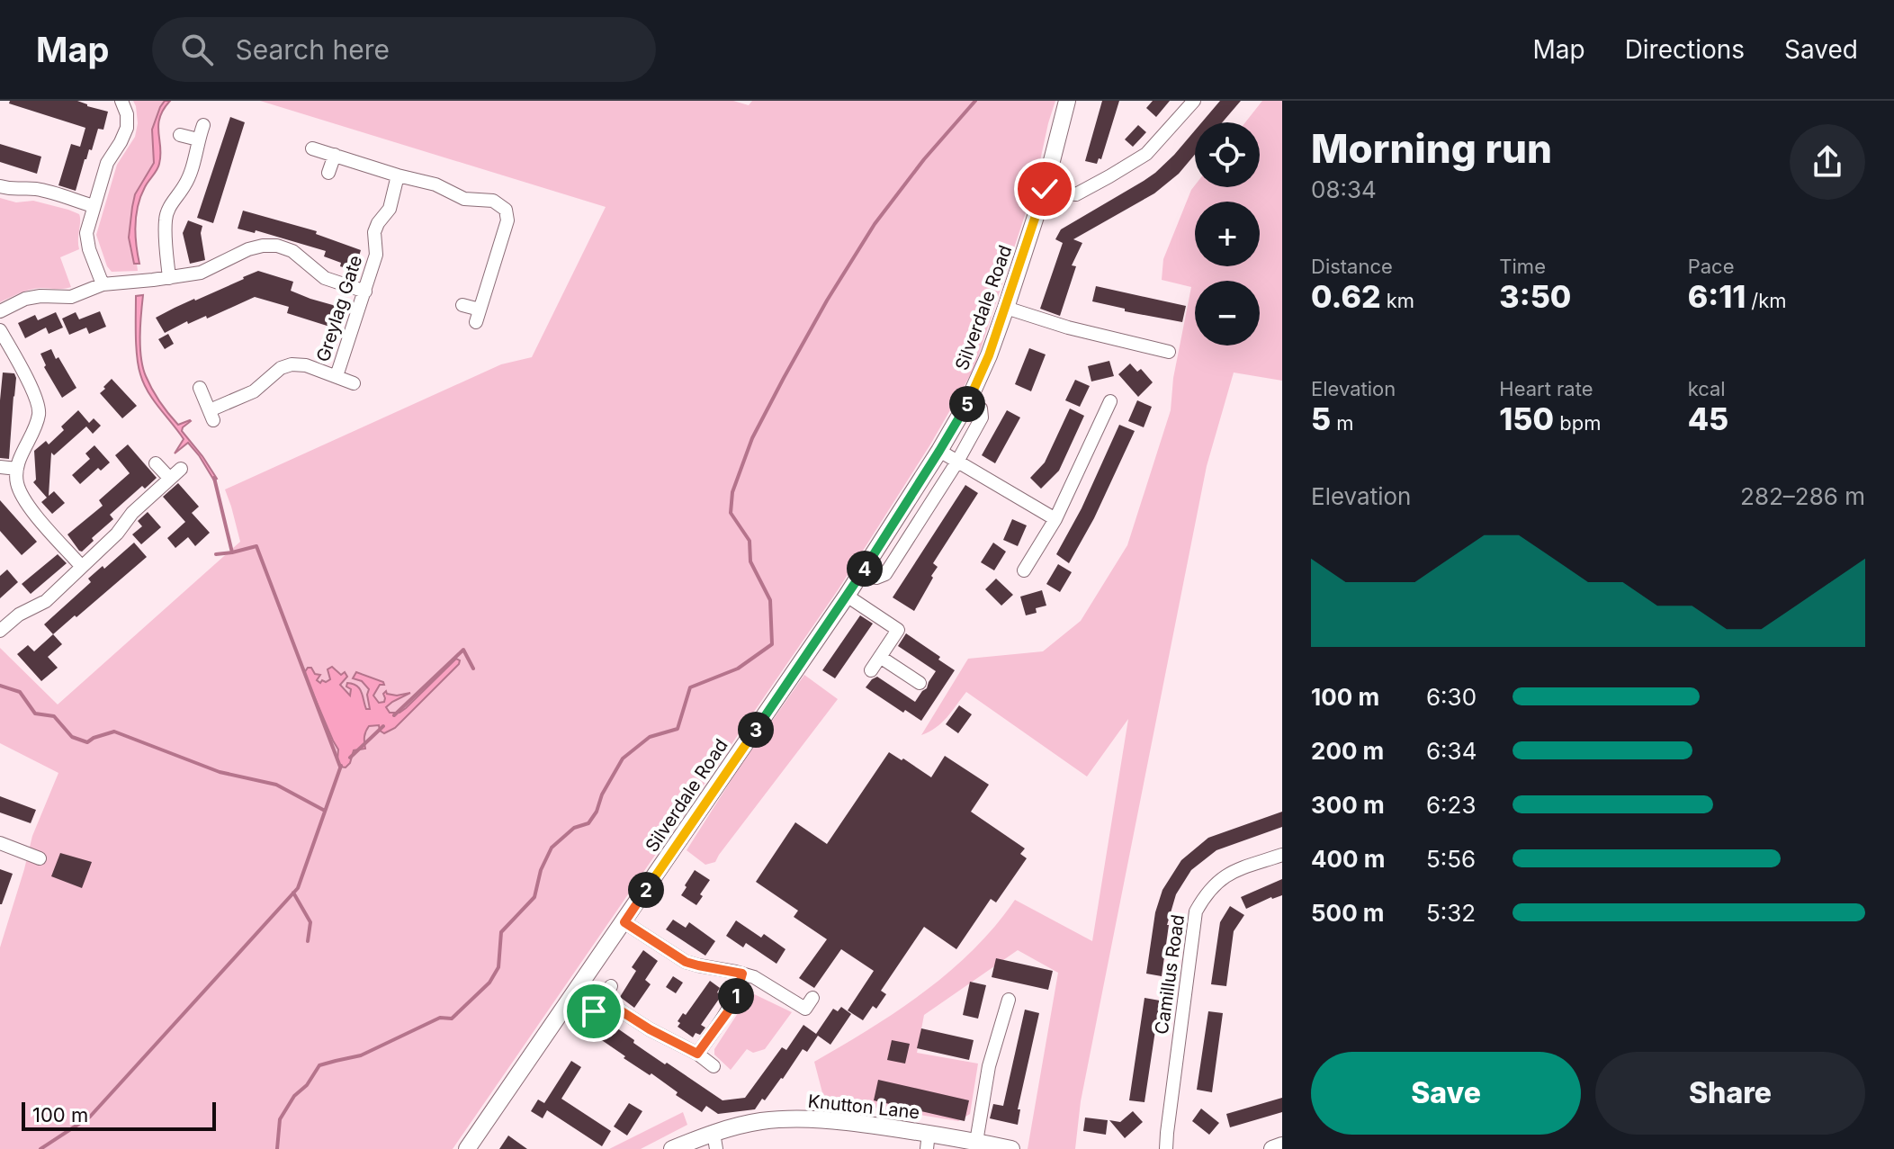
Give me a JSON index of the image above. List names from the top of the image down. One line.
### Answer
{"streets":{"main road":["Silverdale Road","Knutton Lane"],"street":["Greylag Gate","Camillus Road"]},"scale_bar":"100 m","page":{"header":"Map","search":"Search here","nav":["Map","Directions","Saved"],"heading":["Morning run","08:34"],"map_buttons":["+","−"],"stats":[["Distance","0.62 km"],["Time","3:50"],["Pace","6:11 /km"],["Elevation","5 m"],["Heart rate","150 bpm"],["kcal","45"]],"pins":["5","4","3","2","1"],"chart":["Elevation","282–286 m"],"list":[{"name":"100 m","note":"6:30"},{"name":"200 m","note":"6:34"},{"name":"300 m","note":"6:23"},{"name":"400 m","note":"5:56"},{"name":"500 m","note":"5:32"}],"buttons":["Save","Share"],"scale":"100 m"}}
